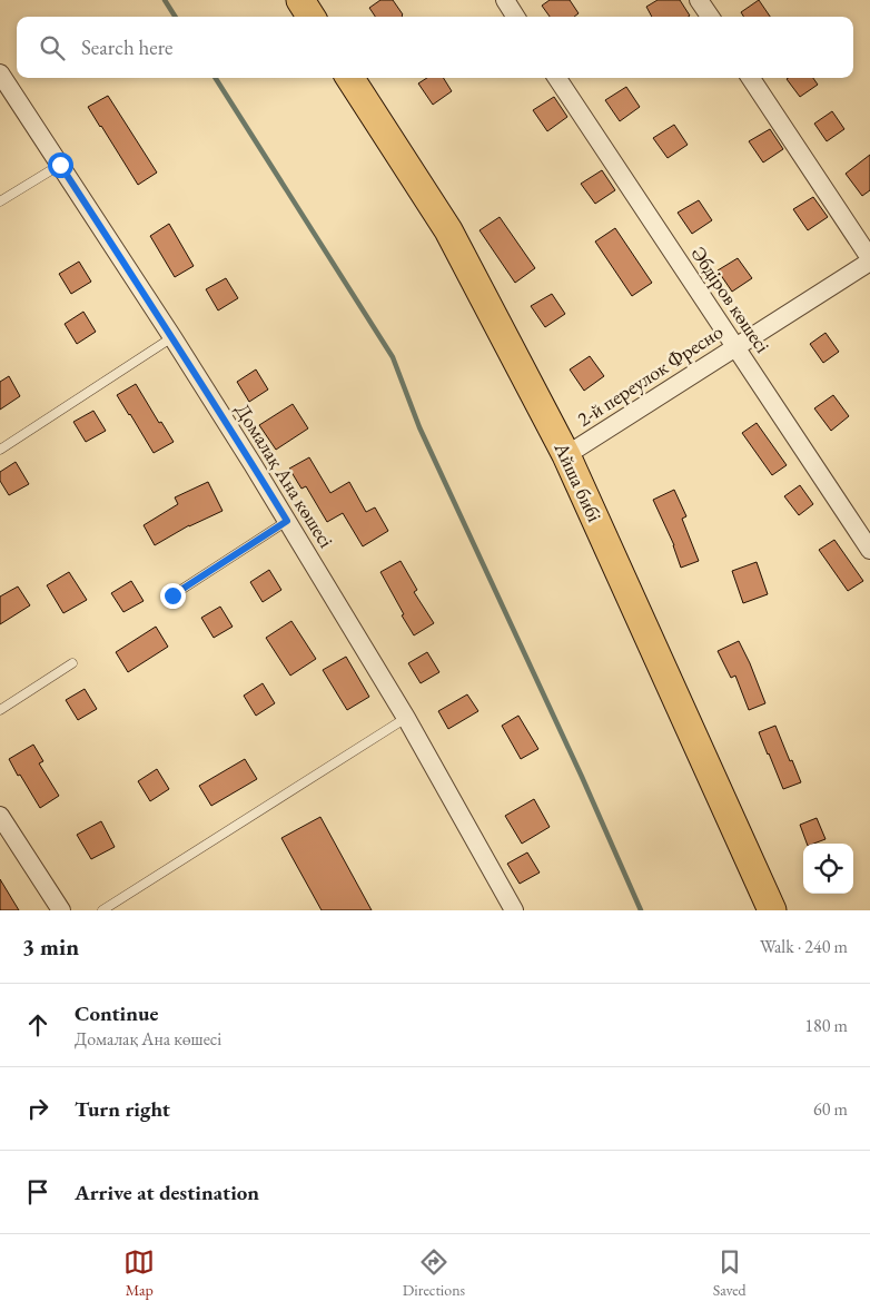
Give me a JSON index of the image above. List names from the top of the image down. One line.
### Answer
{"streets":{"main road":["Айша бибі"],"street":["Әбдіров көшесі","2-й переулок Фресно","Домалақ Ана көшесі"]},"crossings":[["Әбдіров көшесі","2-й переулок Фресно"],["2-й переулок Фресно","Айша бибі"]],"page":{"search":"Search here","heading":["3 min","Walk · 240 m"],"list":[["Continue","Домалақ Ана көшесі","180 m"],["Turn right","60 m"],"Arrive at destination"],"nav":["Map","Directions","Saved"]}}
